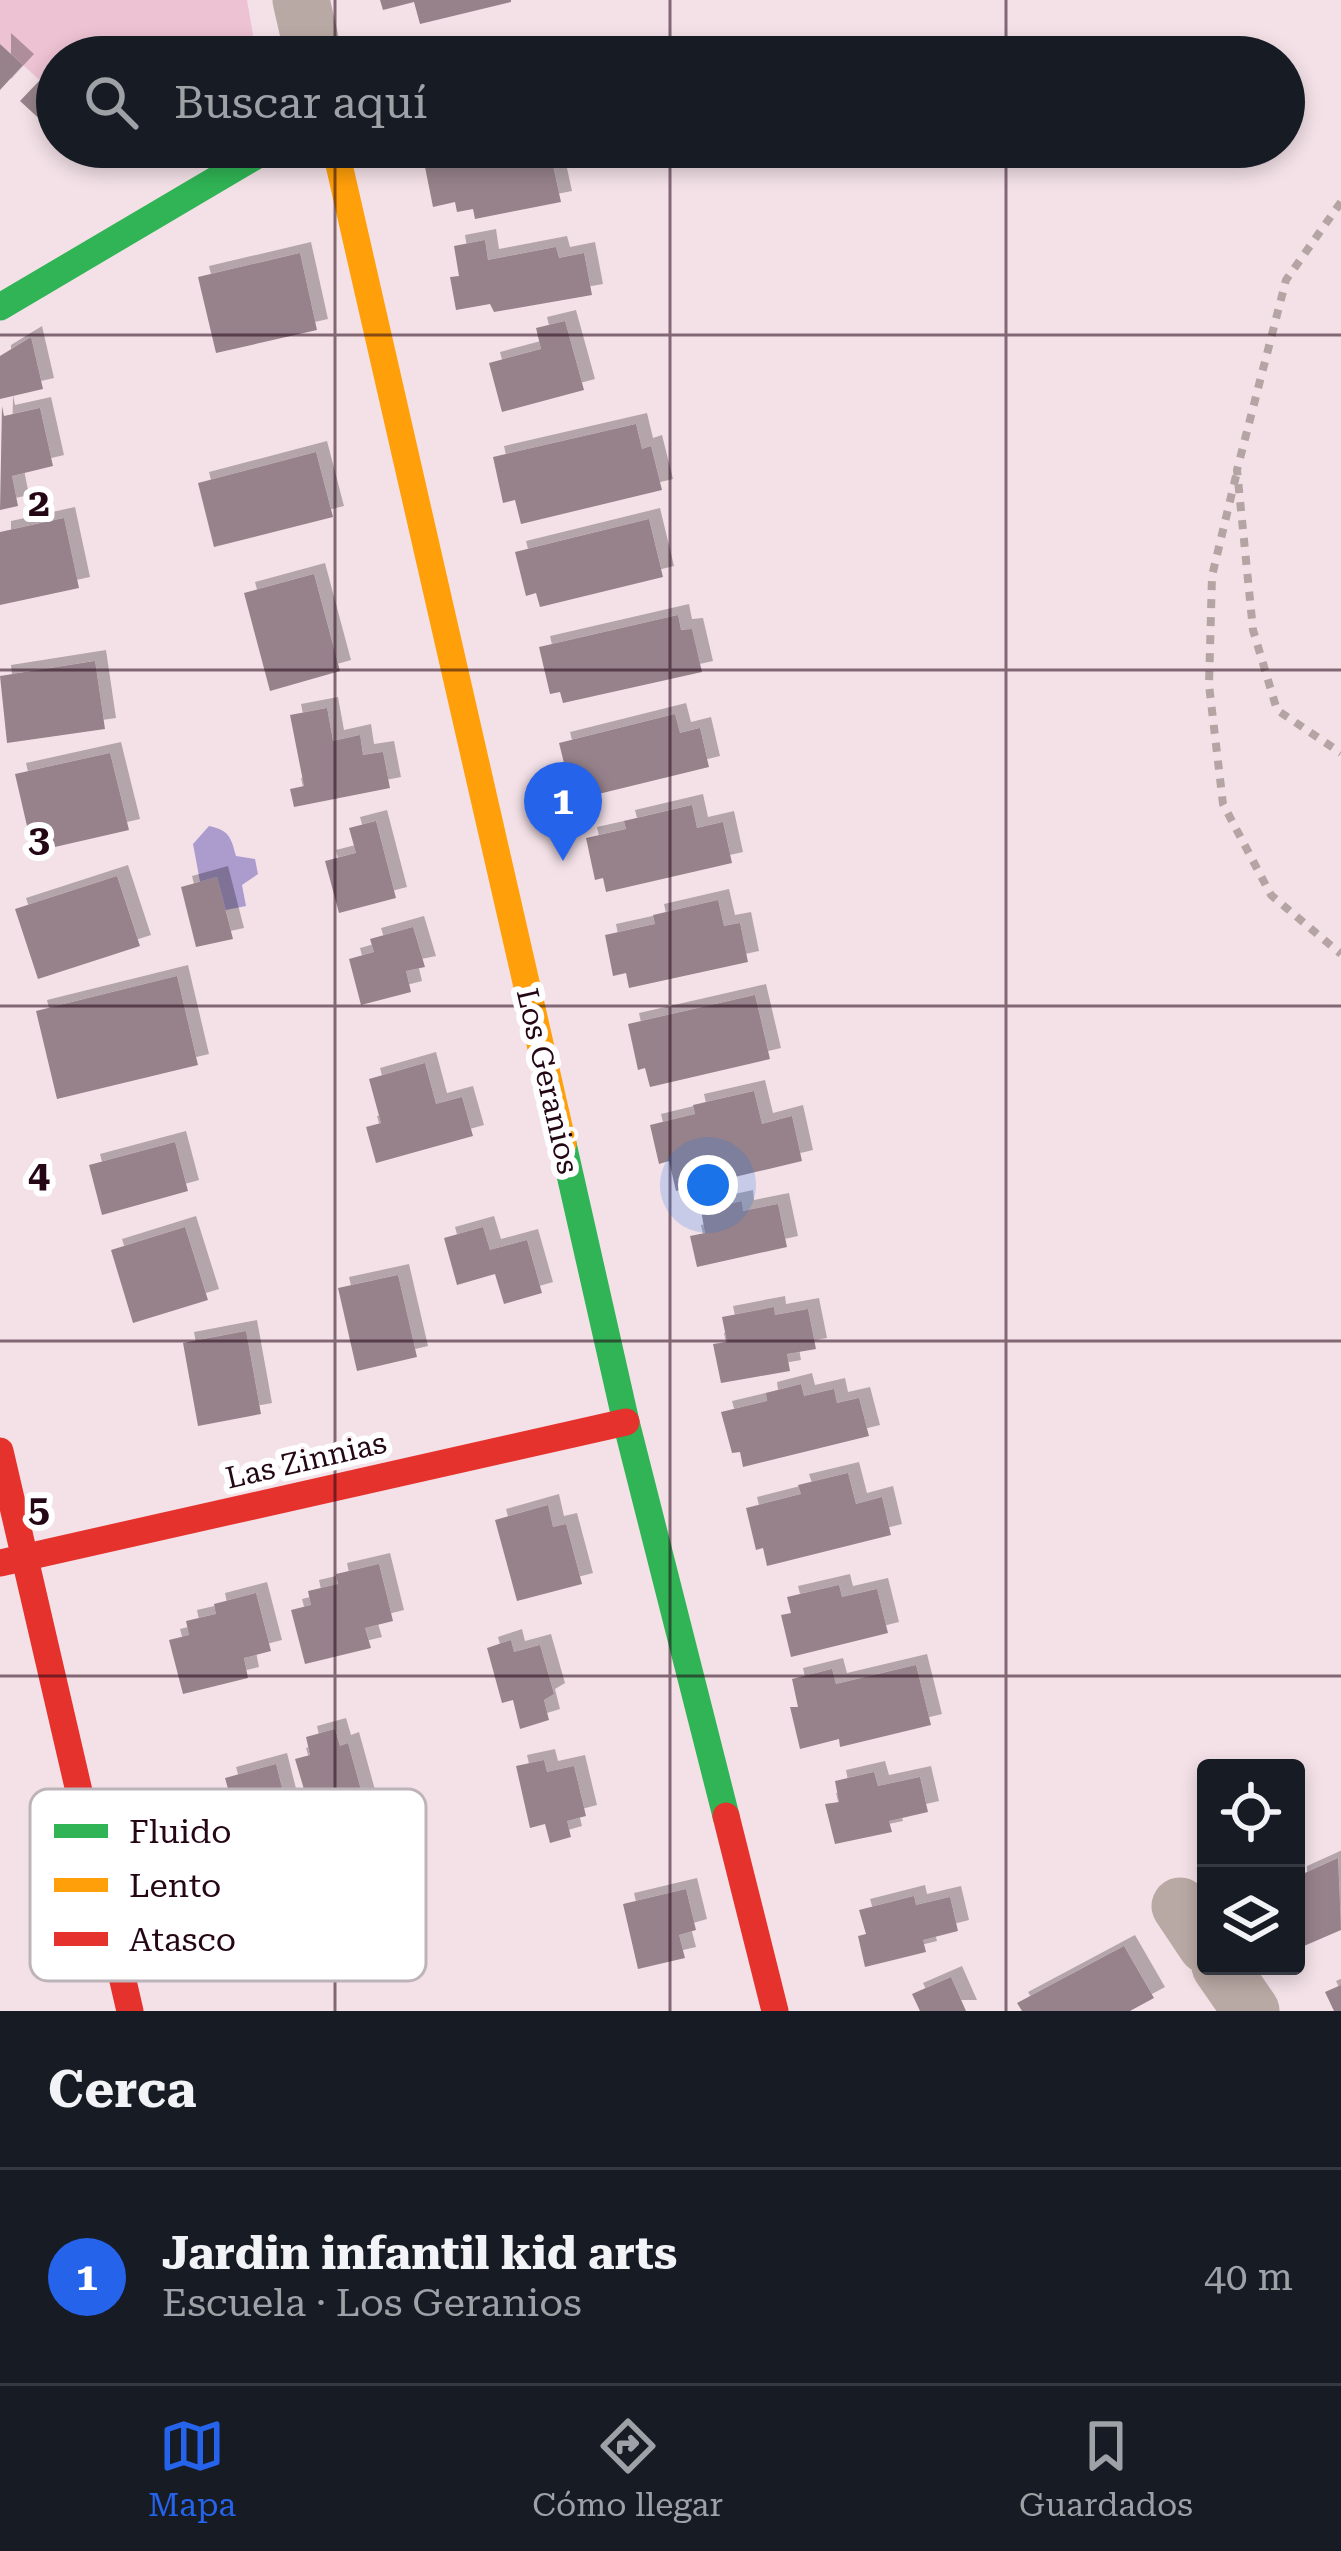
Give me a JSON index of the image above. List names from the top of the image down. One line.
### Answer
{"streets":{"street":["Los Geranios","Las Zinnias"]},"crossings":[["Los Geranios","Las Zinnias"]],"legend":["Fluido","Lento","Atasco"],"page":{"search":"Buscar aquí","pins":"1","heading":"Cerca","list":[{"mark":"1","name":"Jardin infantil kid arts","note":"Escuela · Los Geranios","value":"40 m"}],"nav":["Mapa","Cómo llegar","Guardados"]},"grid":{"rows":["2","3","4","5"]}}
